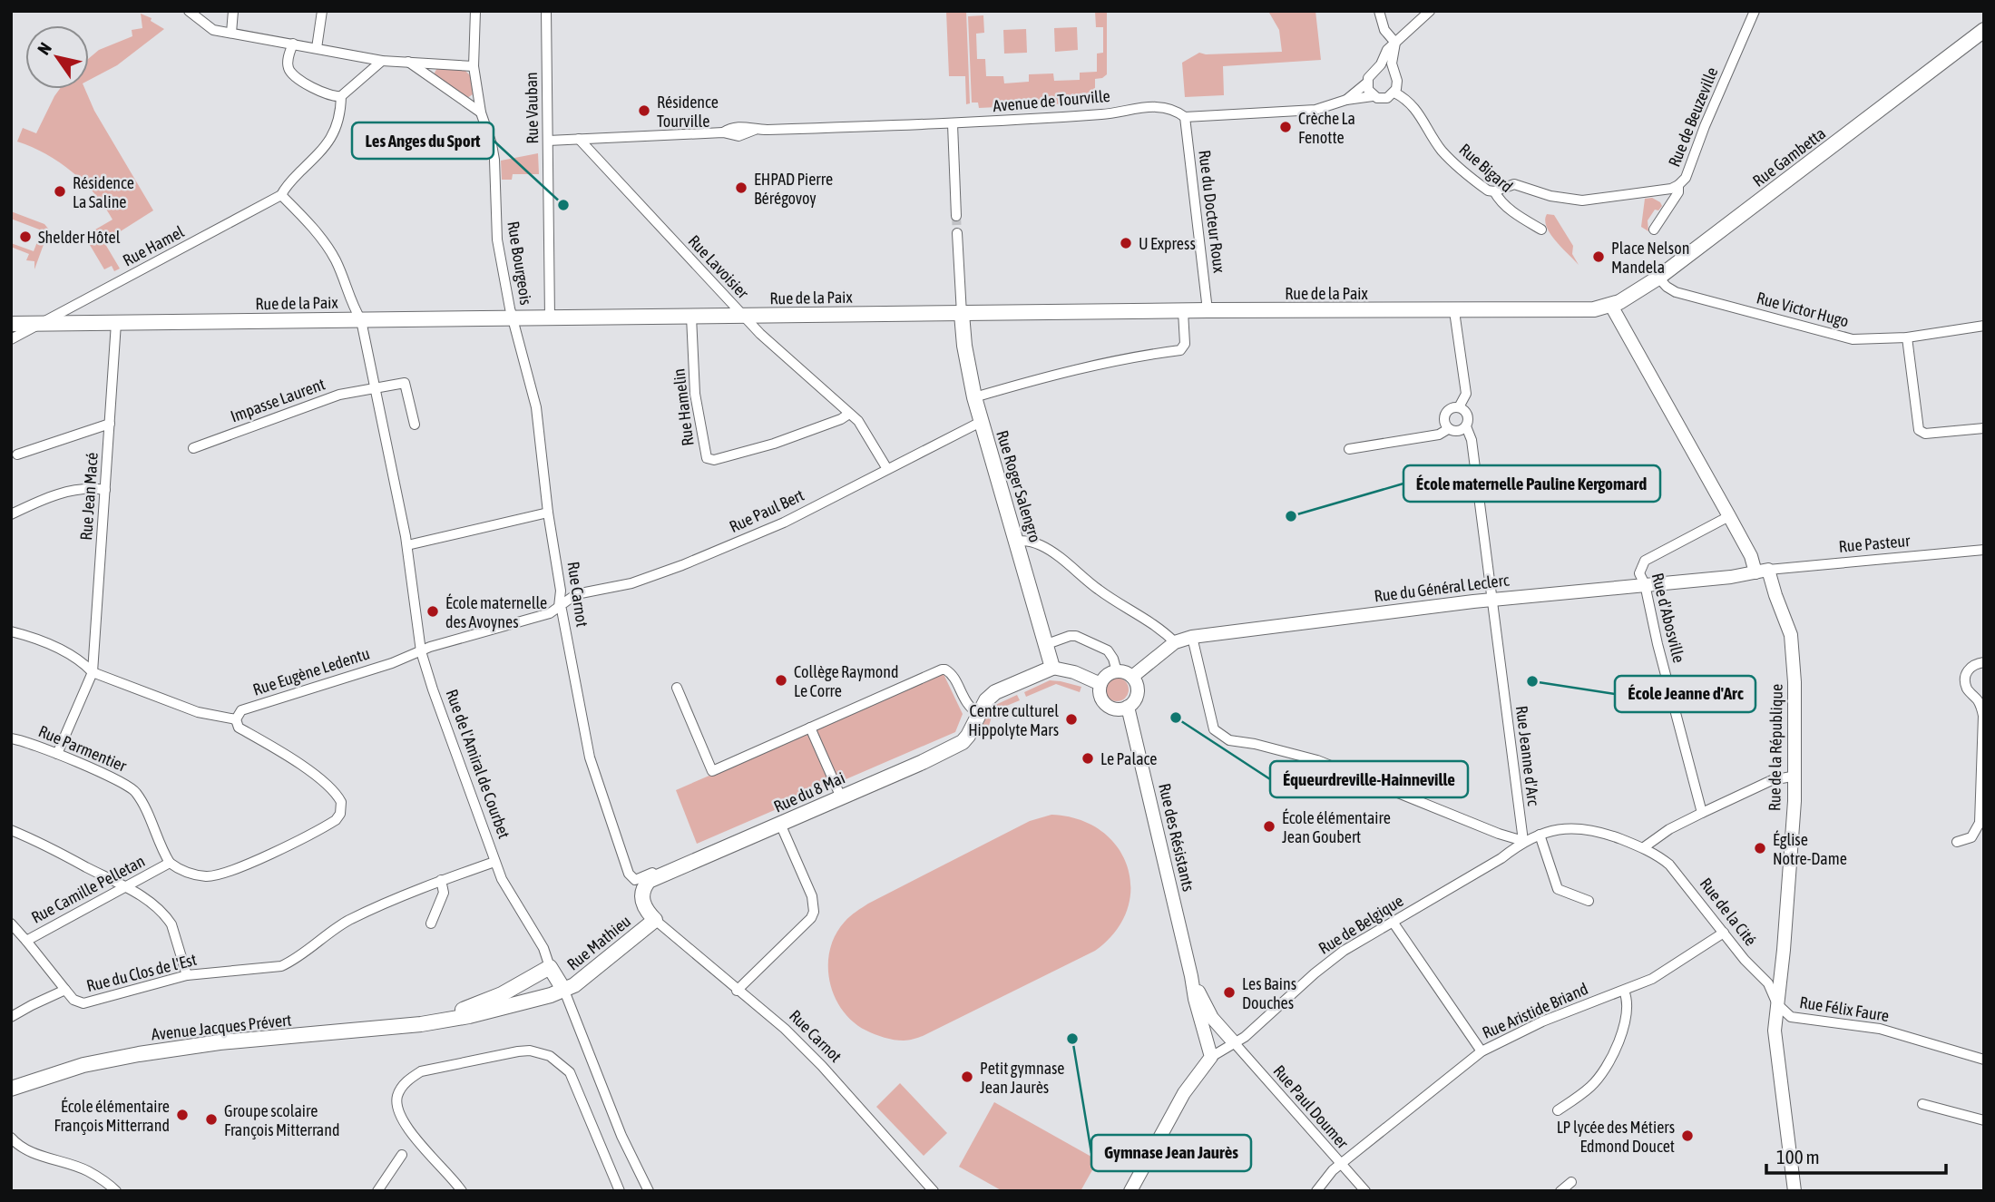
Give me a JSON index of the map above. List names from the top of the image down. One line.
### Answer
{"streets":{"main road":["Rue Gambetta","Rue de la Paix","Rue Roger Salengro","Rue Carnot","Rue de l'Amiral de Courbet","Rue du 8 Mai","Rue Mathieu","Avenue Jacques Prévert"],"street":["Avenue de Tourville","Rue Vauban","Rue de Beuzeville","Rue Bigard","Rue du Docteur Roux","Rue Hamel","Rue Bourgeois","Rue Lavoisier","Rue Victor Hugo","Impasse Laurent","Rue Hamelin","Rue Jean Macé","Rue Paul Bert","Rue Pasteur","Rue du Général Leclerc","Rue d'Abosville","Rue Eugène Ledentu","Rue de la République","Rue Parmentier","Rue Jeanne d'Arc","Rue des Résistants","Rue Camille Pelletan","Rue de la Cité","Rue de Belgique","Rue du Clos de l'Est","Rue Félix Faure","Rue Aristide Briand","Rue Paul Doumer"]},"crossings":[["Avenue de Tourville","Rue Vauban"],["Avenue de Tourville","Rue Bigard"],["Avenue de Tourville","Rue du Docteur Roux"],["Avenue de Tourville","Rue Lavoisier"],["Rue Vauban","Rue de la Paix"],["Rue Gambetta","Rue de la Paix"],["Rue Gambetta","Rue Victor Hugo"],["Rue Gambetta","Rue de la République"],["Rue du Docteur Roux","Rue de la Paix"],["Rue Hamel","Rue de la Paix"],["Rue Hamel","Rue de l'Amiral de Courbet"],["Rue Bourgeois","Rue de la Paix"],["Rue Bourgeois","Rue Carnot"],["Rue Lavoisier","Rue de la Paix"],["Rue Lavoisier","Rue Hamelin"],["Rue Lavoisier","Rue Paul Bert"],["Rue de la Paix","Rue Hamelin"],["Rue de la Paix","Rue Roger Salengro"],["Rue de la Paix","Rue Jean Macé"],["Rue de la Paix","Rue Carnot"],["Rue de la Paix","Rue de la République"],["Rue de la Paix","Rue de l'Amiral de Courbet"],["Impasse Laurent","Rue de l'Amiral de Courbet"],["Rue Roger Salengro","Rue Paul Bert"],["Rue Roger Salengro","Rue du 8 Mai"],["Rue Jean Macé","Rue Parmentier"],["Rue Paul Bert","Rue Carnot"],["Rue Paul Bert","Rue Eugène Ledentu"],["Rue Pasteur","Rue du Général Leclerc"],["Rue Pasteur","Rue de la République"],["Rue du Général Leclerc","Rue d'Abosville"],["Rue du Général Leclerc","Rue de la République"],["Rue du Général Leclerc","Rue Jeanne d'Arc"],["Rue du Général Leclerc","Rue des Résistants"],["Rue Carnot","Rue Eugène Ledentu"],["Rue Carnot","Rue du 8 Mai"],["Rue Carnot","Rue Mathieu"],["Rue d'Abosville","Rue de la République"],["Rue Eugène Ledentu","Rue de l'Amiral de Courbet"],["Rue Eugène Ledentu","Rue Camille Pelletan"],["Rue de la République","Rue de la Cité"],["Rue de la République","Rue Félix Faure"],["Rue Parmentier","Rue Camille Pelletan"],["Rue Jeanne d'Arc","Rue de Belgique"],["Rue de l'Amiral de Courbet","Rue Mathieu"],["Rue de l'Amiral de Courbet","Rue du Clos de l'Est"],["Rue des Résistants","Rue de Belgique"],["Rue des Résistants","Rue Paul Doumer"],["Rue Camille Pelletan","Rue du Clos de l'Est"],["Rue de la Cité","Rue de Belgique"],["Rue de la Cité","Rue Félix Faure"],["Rue de la Cité","Rue Aristide Briand"],["Rue de Belgique","Rue Paul Doumer"],["Rue Aristide Briand","Rue Paul Doumer"]],"places":["Résidence Tourville","Crèche La Fenotte","EHPAD Pierre Bérégovoy","Résidence La Saline","Les Anges du Sport","Shelder Hôtel","U Express","Place Nelson Mandela","École maternelle Pauline Kergomard","École maternelle des Avoynes","Collège Raymond Le Corre","École Jeanne d'Arc","Équeurdreville-Hainneville","Centre culturel Hippolyte Mars","Le Palace","École élémentaire Jean Goubert","Église Notre-Dame","Les Bains Douches","Gymnase Jean Jaurès","Petit gymnase Jean Jaurès","École élémentaire François Mitterrand","Groupe scolaire François Mitterrand","LP lycée des Métiers Edmond Doucet"],"scale_bar":"100 m","north":"top left"}
